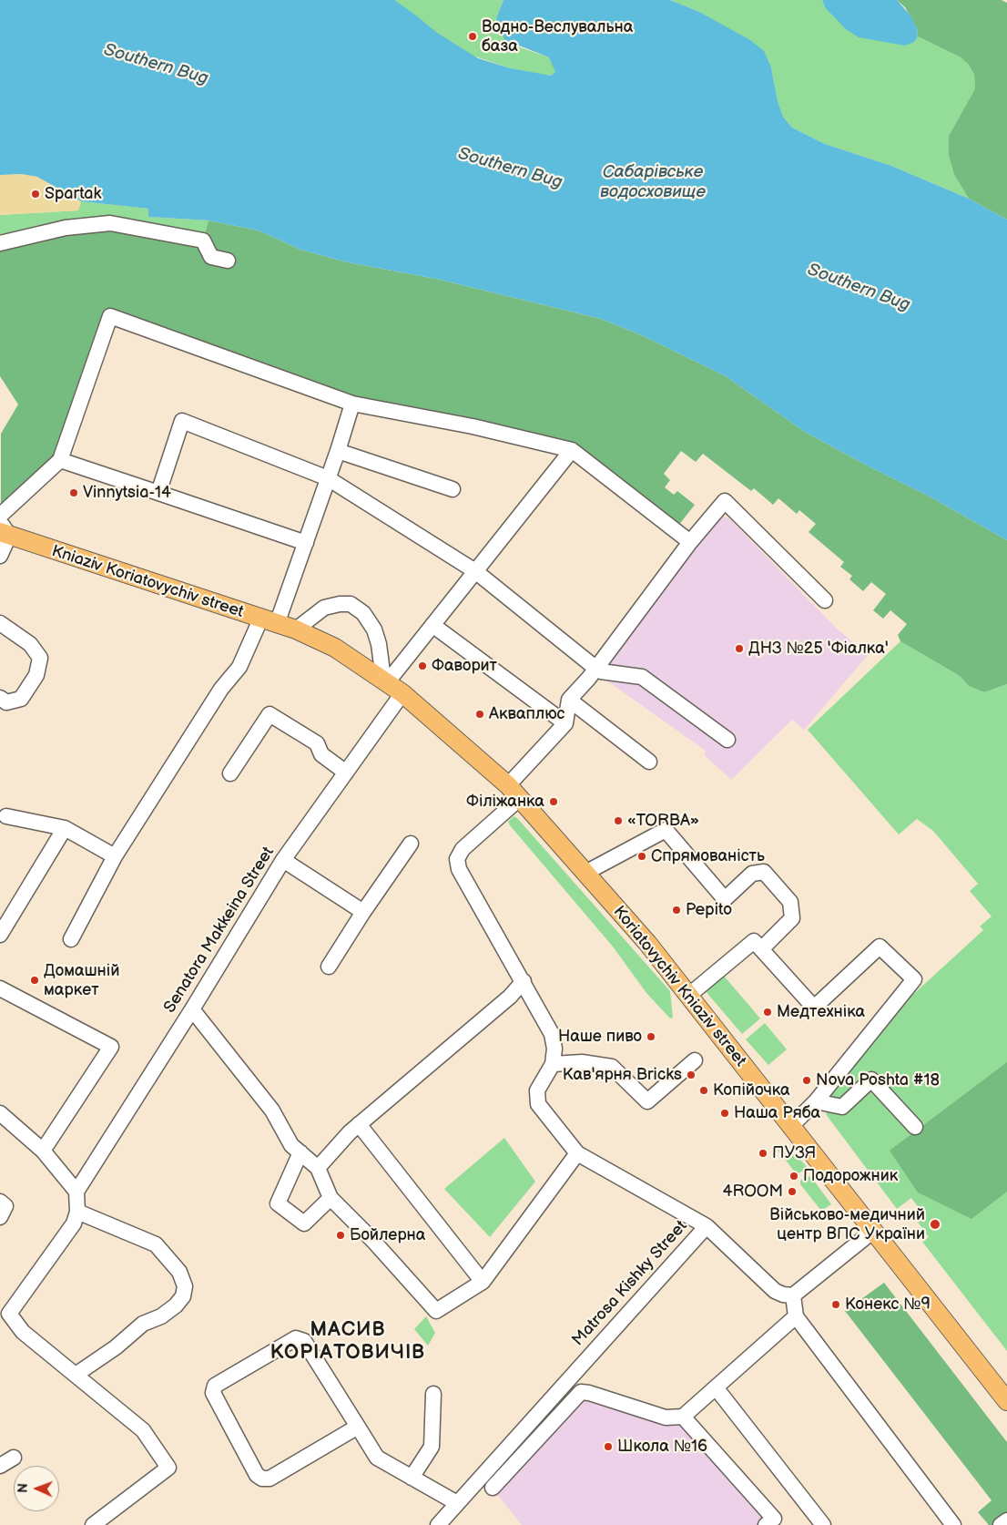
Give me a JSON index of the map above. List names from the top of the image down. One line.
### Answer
{"streets":{"main road":["Kniaziv Koriatovychiv street","Koriatovychiv Kniaziv street"],"street":["Senatora Makkeina Street","Matrosa Kishky Street"]},"crossings":[["Kniaziv Koriatovychiv street","Koriatovychiv Kniaziv street"],["Senatora Makkeina Street","Koriatovychiv Kniaziv street"]],"districts":["МАСИВ КОРІАТОВИЧІВ"],"water":["Southern Bug","Сабарівське водосховище"],"places":["Водно-Веслувальна база","Spartak","Vinnytsia-14","ДНЗ №25 'Фіалка'","Фаворит","Акваплюс","Філіжанка","«TORBA»","Спрямованість","Pepito","Домашній маркет","Медтехніка","Наше пиво","Кав'ярня Bricks","Nova Poshta #18","Копійочка","Наша Ряба","ПУЗЯ","Подорожник","4ROOM","Військово-медичний центр ВПС України","Бойлерна","Конекс №9","Школа №16"],"north":"left"}
